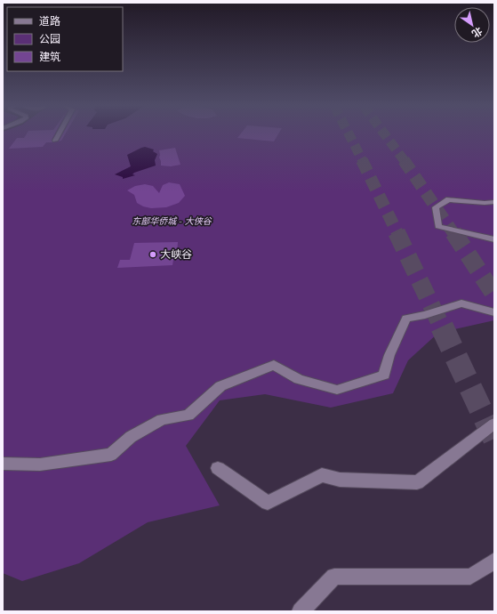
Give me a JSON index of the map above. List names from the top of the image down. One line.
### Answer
{"parks":["东部华侨城 - 大侠谷"],"places":["大峡谷"],"legend":["道路","公园","建筑"],"north":"bottom right"}
